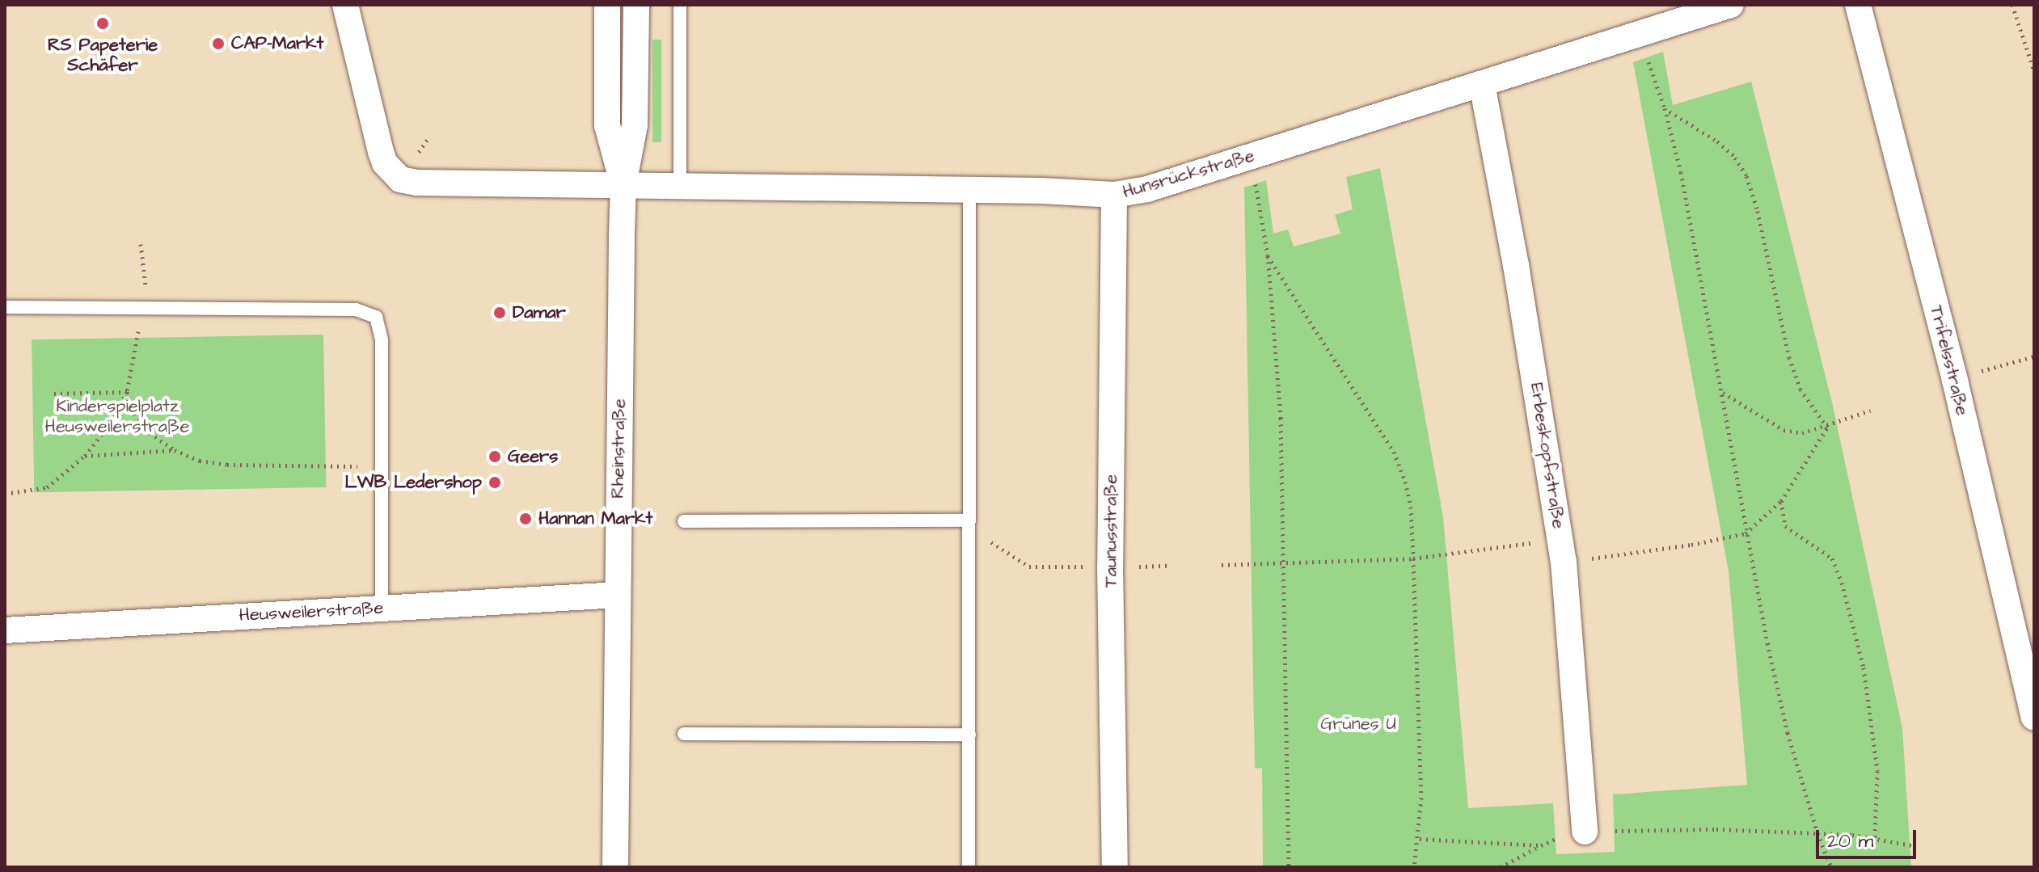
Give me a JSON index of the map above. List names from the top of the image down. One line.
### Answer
{"streets":{"street":["Hunsrückstraße","Trifelsstraße","Rheinstraße","Erbeskopfstraße","Taunusstraße","Heusweilerstraße"]},"crossings":[["Hunsrückstraße","Rheinstraße"],["Hunsrückstraße","Erbeskopfstraße"],["Hunsrückstraße","Taunusstraße"],["Rheinstraße","Heusweilerstraße"]],"parks":["Kinderspielplatz Heusweilerstraße","Grünes U"],"places":["RS Papeterie Schäfer","CAP-Markt","Damar","Geers","LWB Ledershop","Hannan Markt"],"scale_bar":"20 m"}
